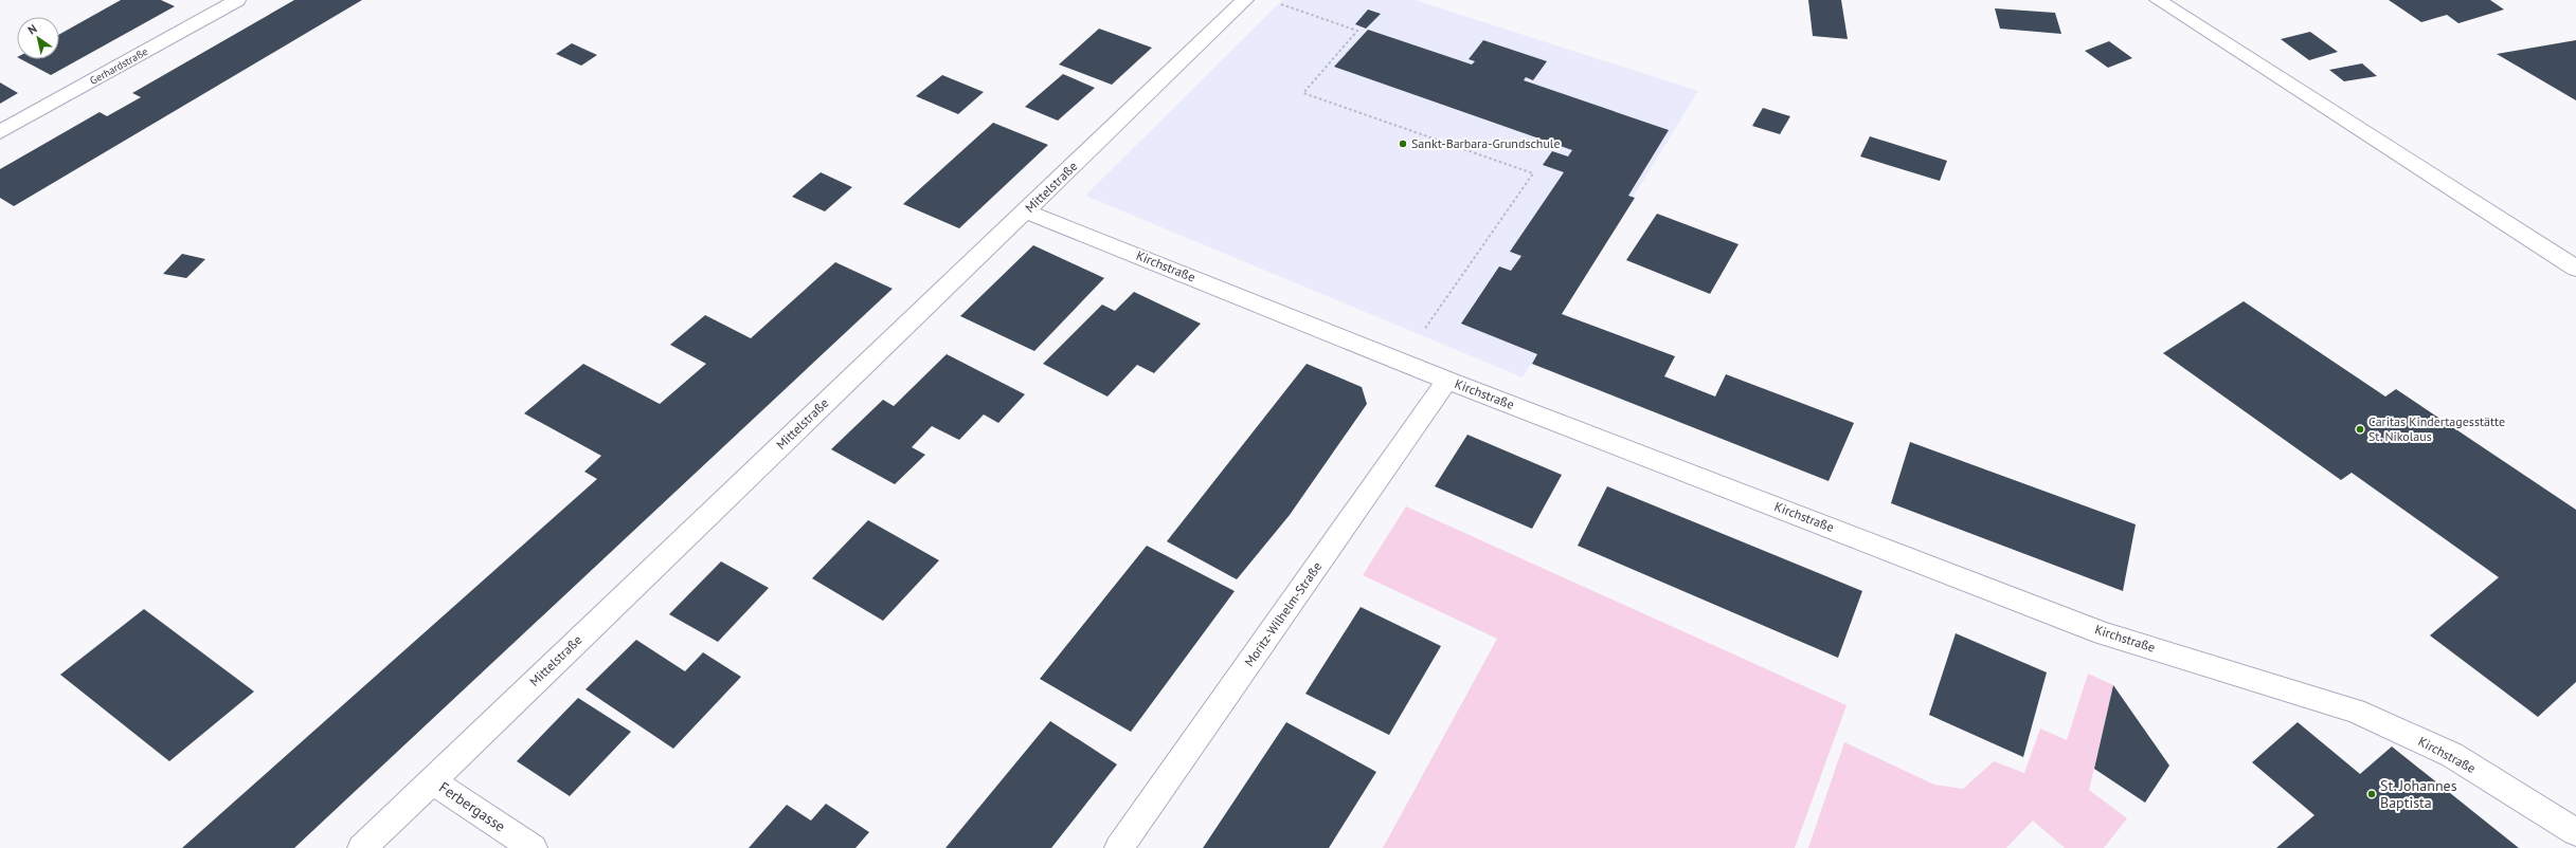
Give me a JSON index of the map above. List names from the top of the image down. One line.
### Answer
{"streets":{"street":["Gerhardstraße","Mittelstraße","Kirchstraße","Moritz-Wilhelm-Straße","Ferbergasse"]},"crossings":[["Mittelstraße","Kirchstraße"],["Mittelstraße","Ferbergasse"],["Kirchstraße","Moritz-Wilhelm-Straße"]],"places":["Sankt-Barbara-Grundschule","Caritas Kindertagesstätte St. Nikolaus","St. Johannes Baptista"],"north":"top left"}
